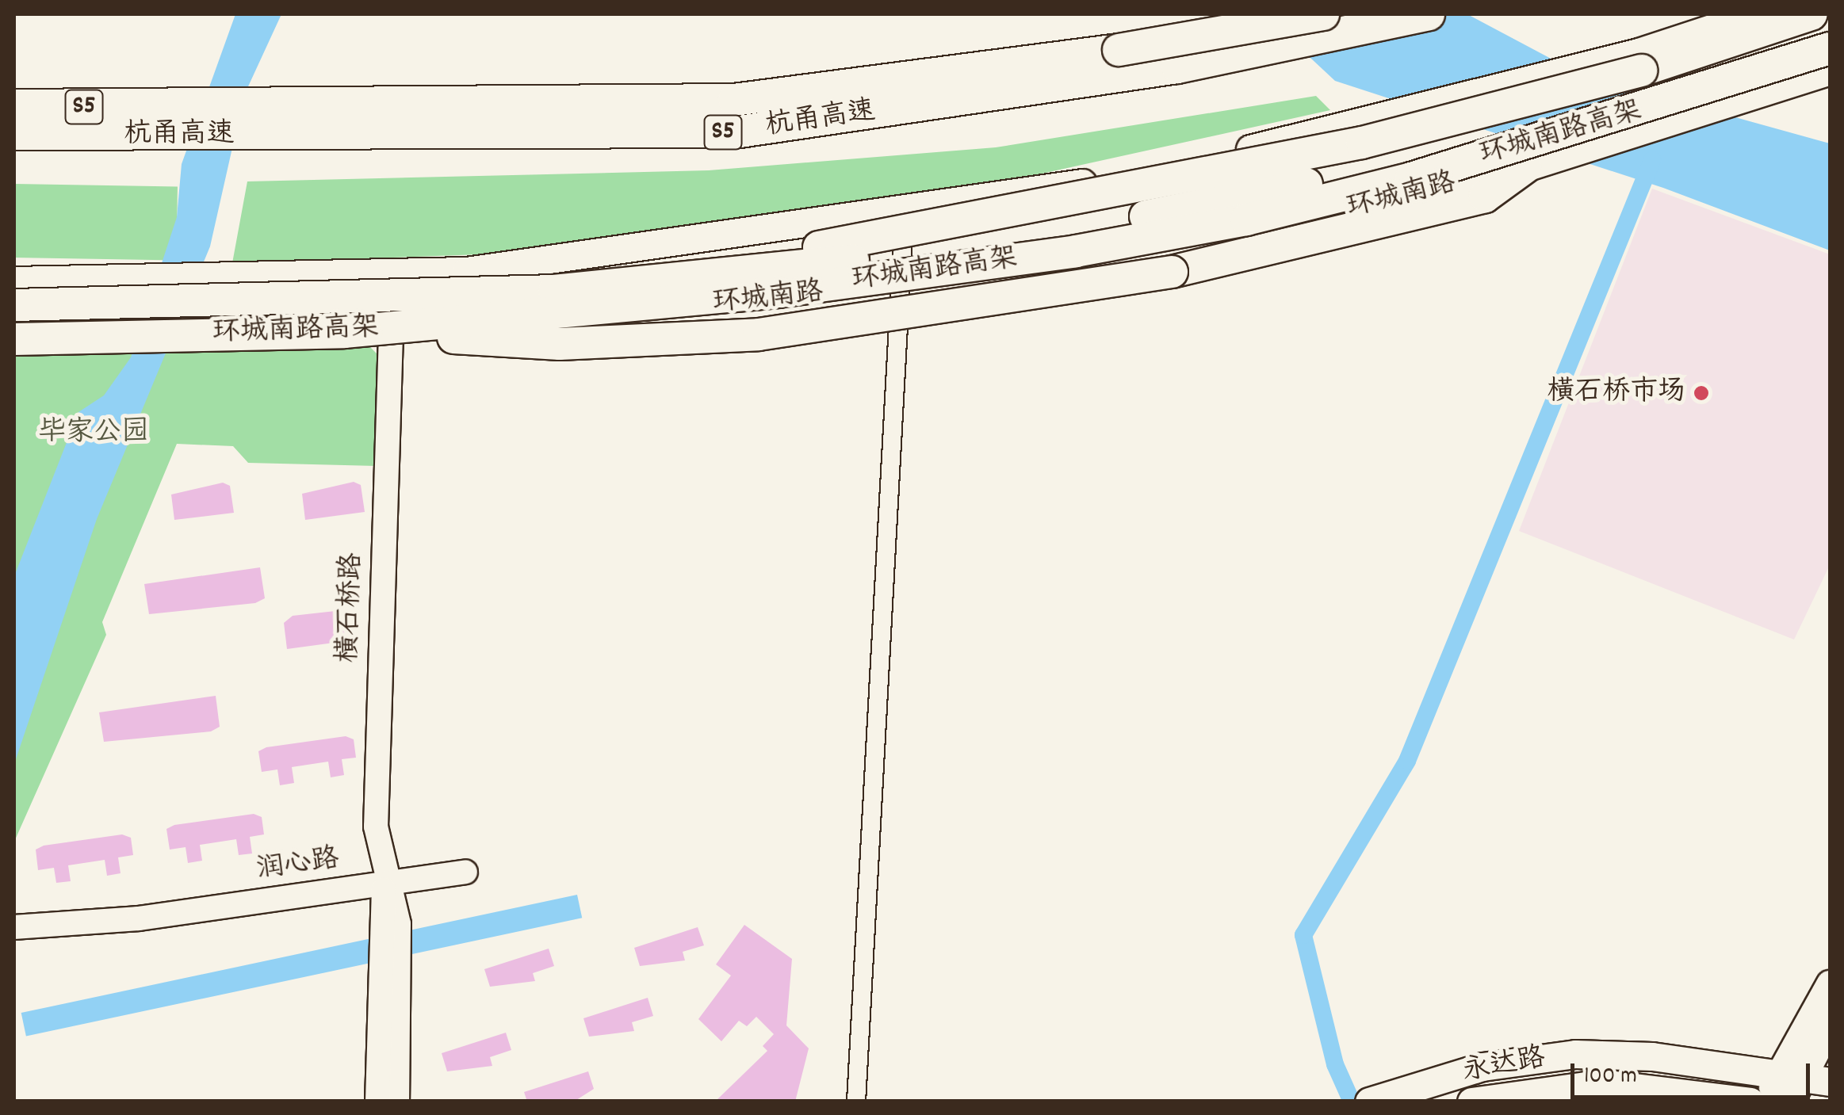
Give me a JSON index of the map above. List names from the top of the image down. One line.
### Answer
{"streets":{"highway":["S5","杭甬高速","环城南路高架"],"main road":["环城南路","横石桥路","润心路","永达路"]},"crossings":[["横石桥路","润心路"]],"parks":["毕家公园"],"places":["横石桥市场"],"scale_bar":"100 m"}
